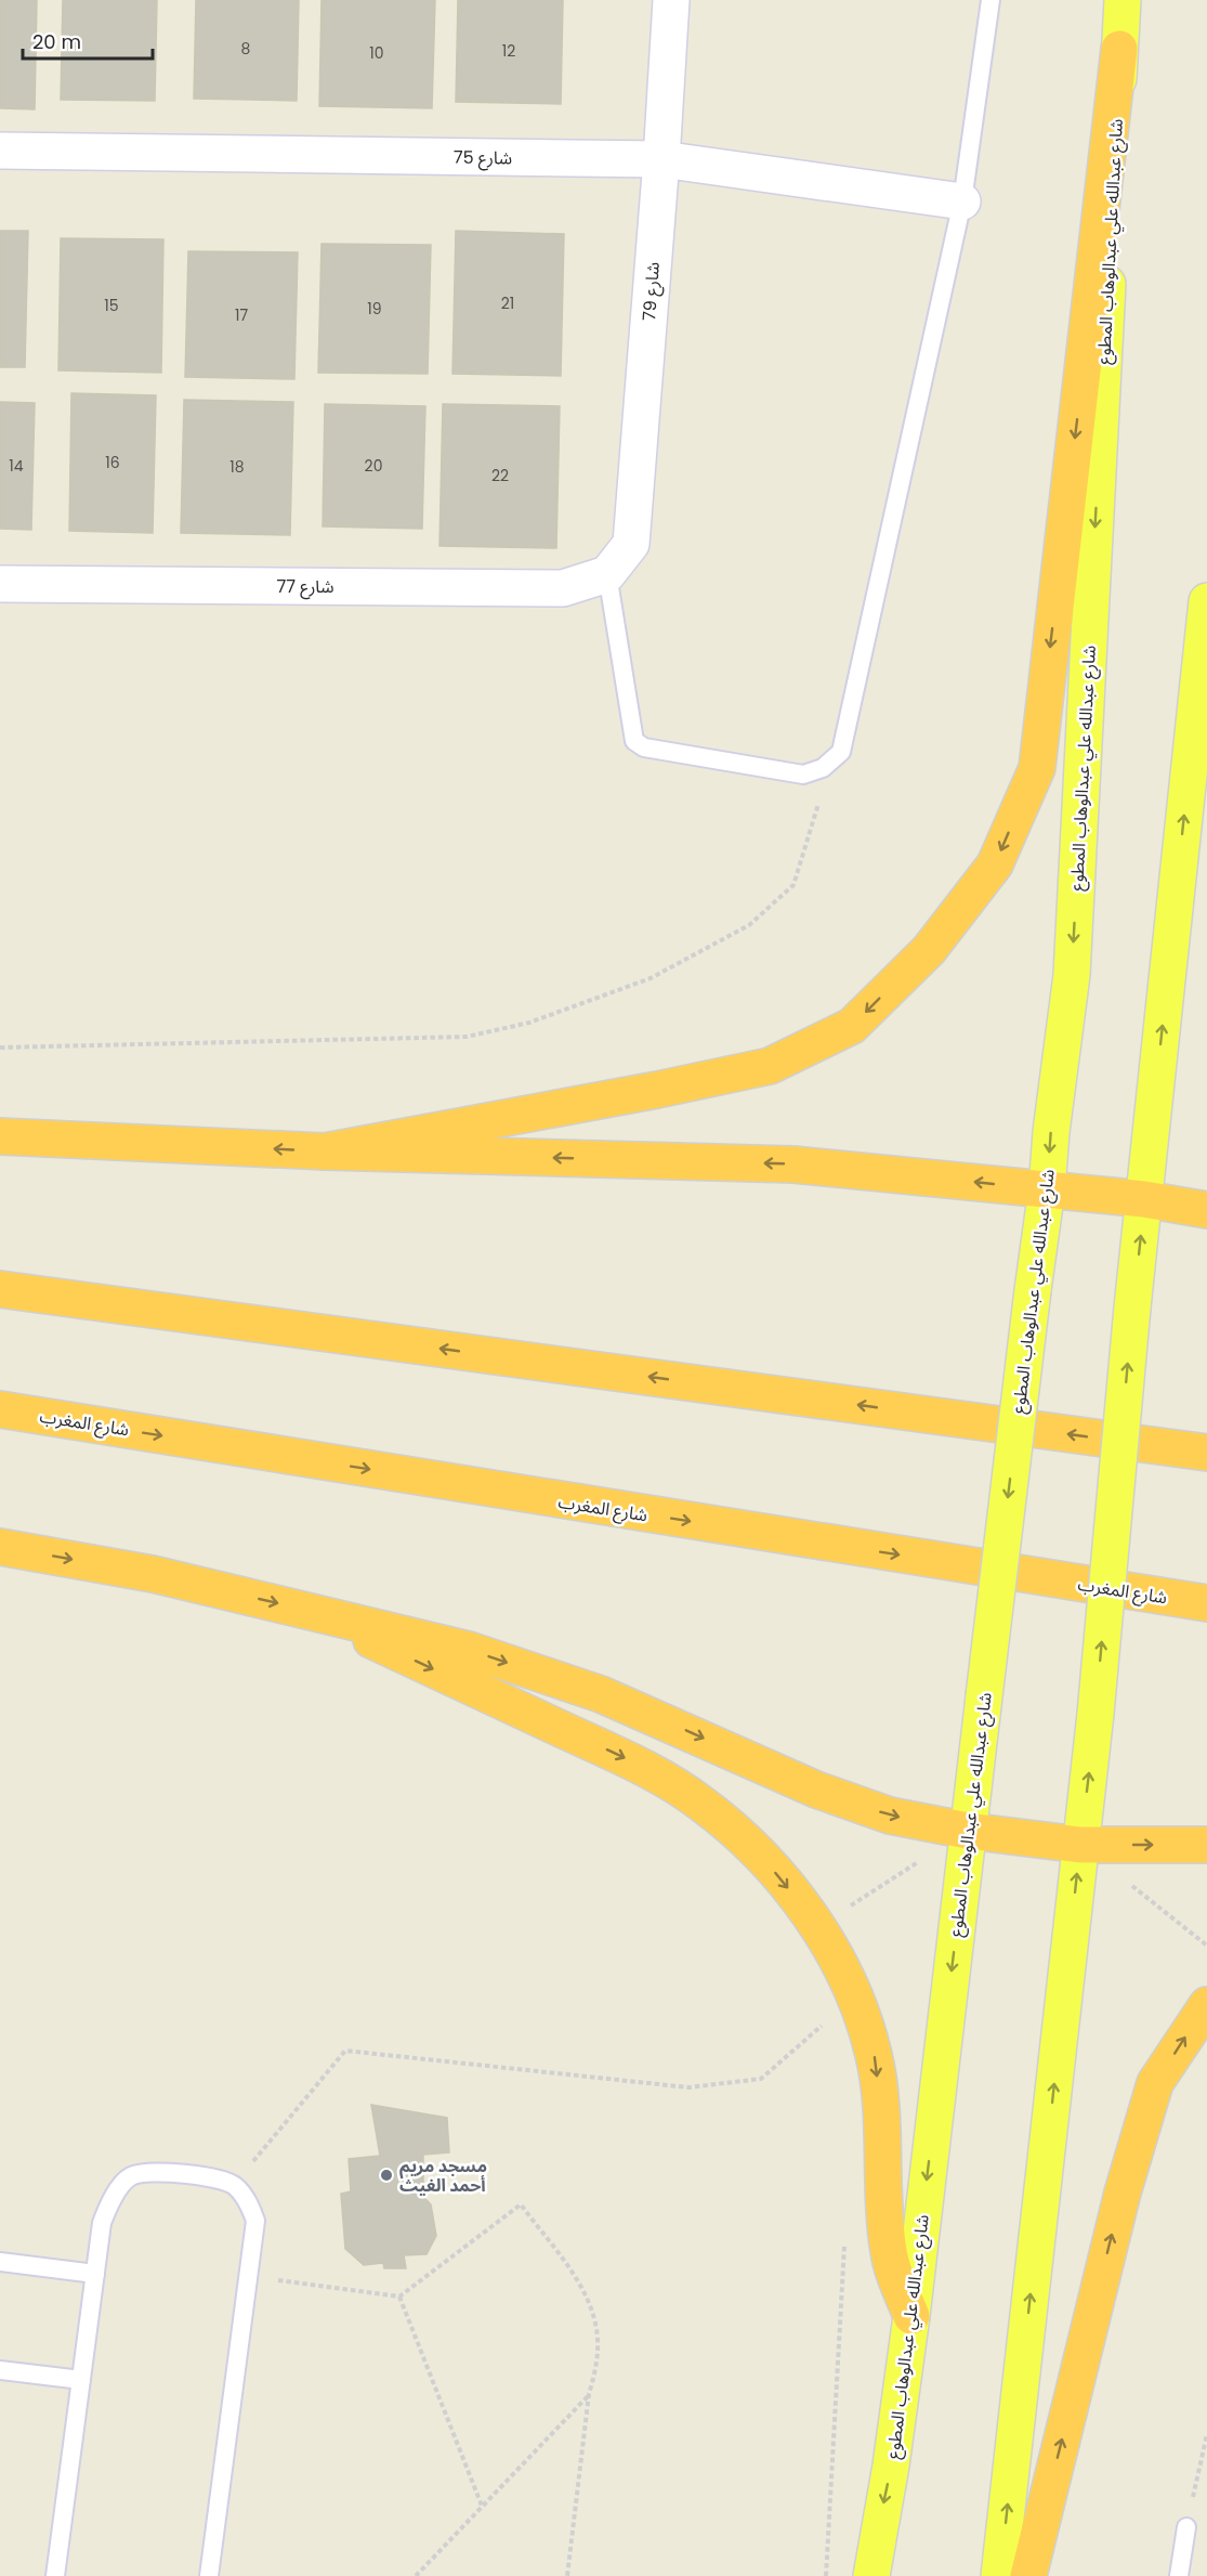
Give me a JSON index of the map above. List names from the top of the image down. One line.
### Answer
{"streets":{"highway":["شارع المغرب"],"main road":["شارع عبدالله علي عبدالوهاب المطوع"],"street":["شارع 75","شارع 79","شارع 77"]},"crossings":[["شارع 75","شارع 79"],["شارع 79","شارع 77"]],"places":["مسجد مريم أحمد الغيث"],"house_numbers":["8","12","10","21","15","19","17","16","14","20","18","22"],"scale_bar":"20 m"}
